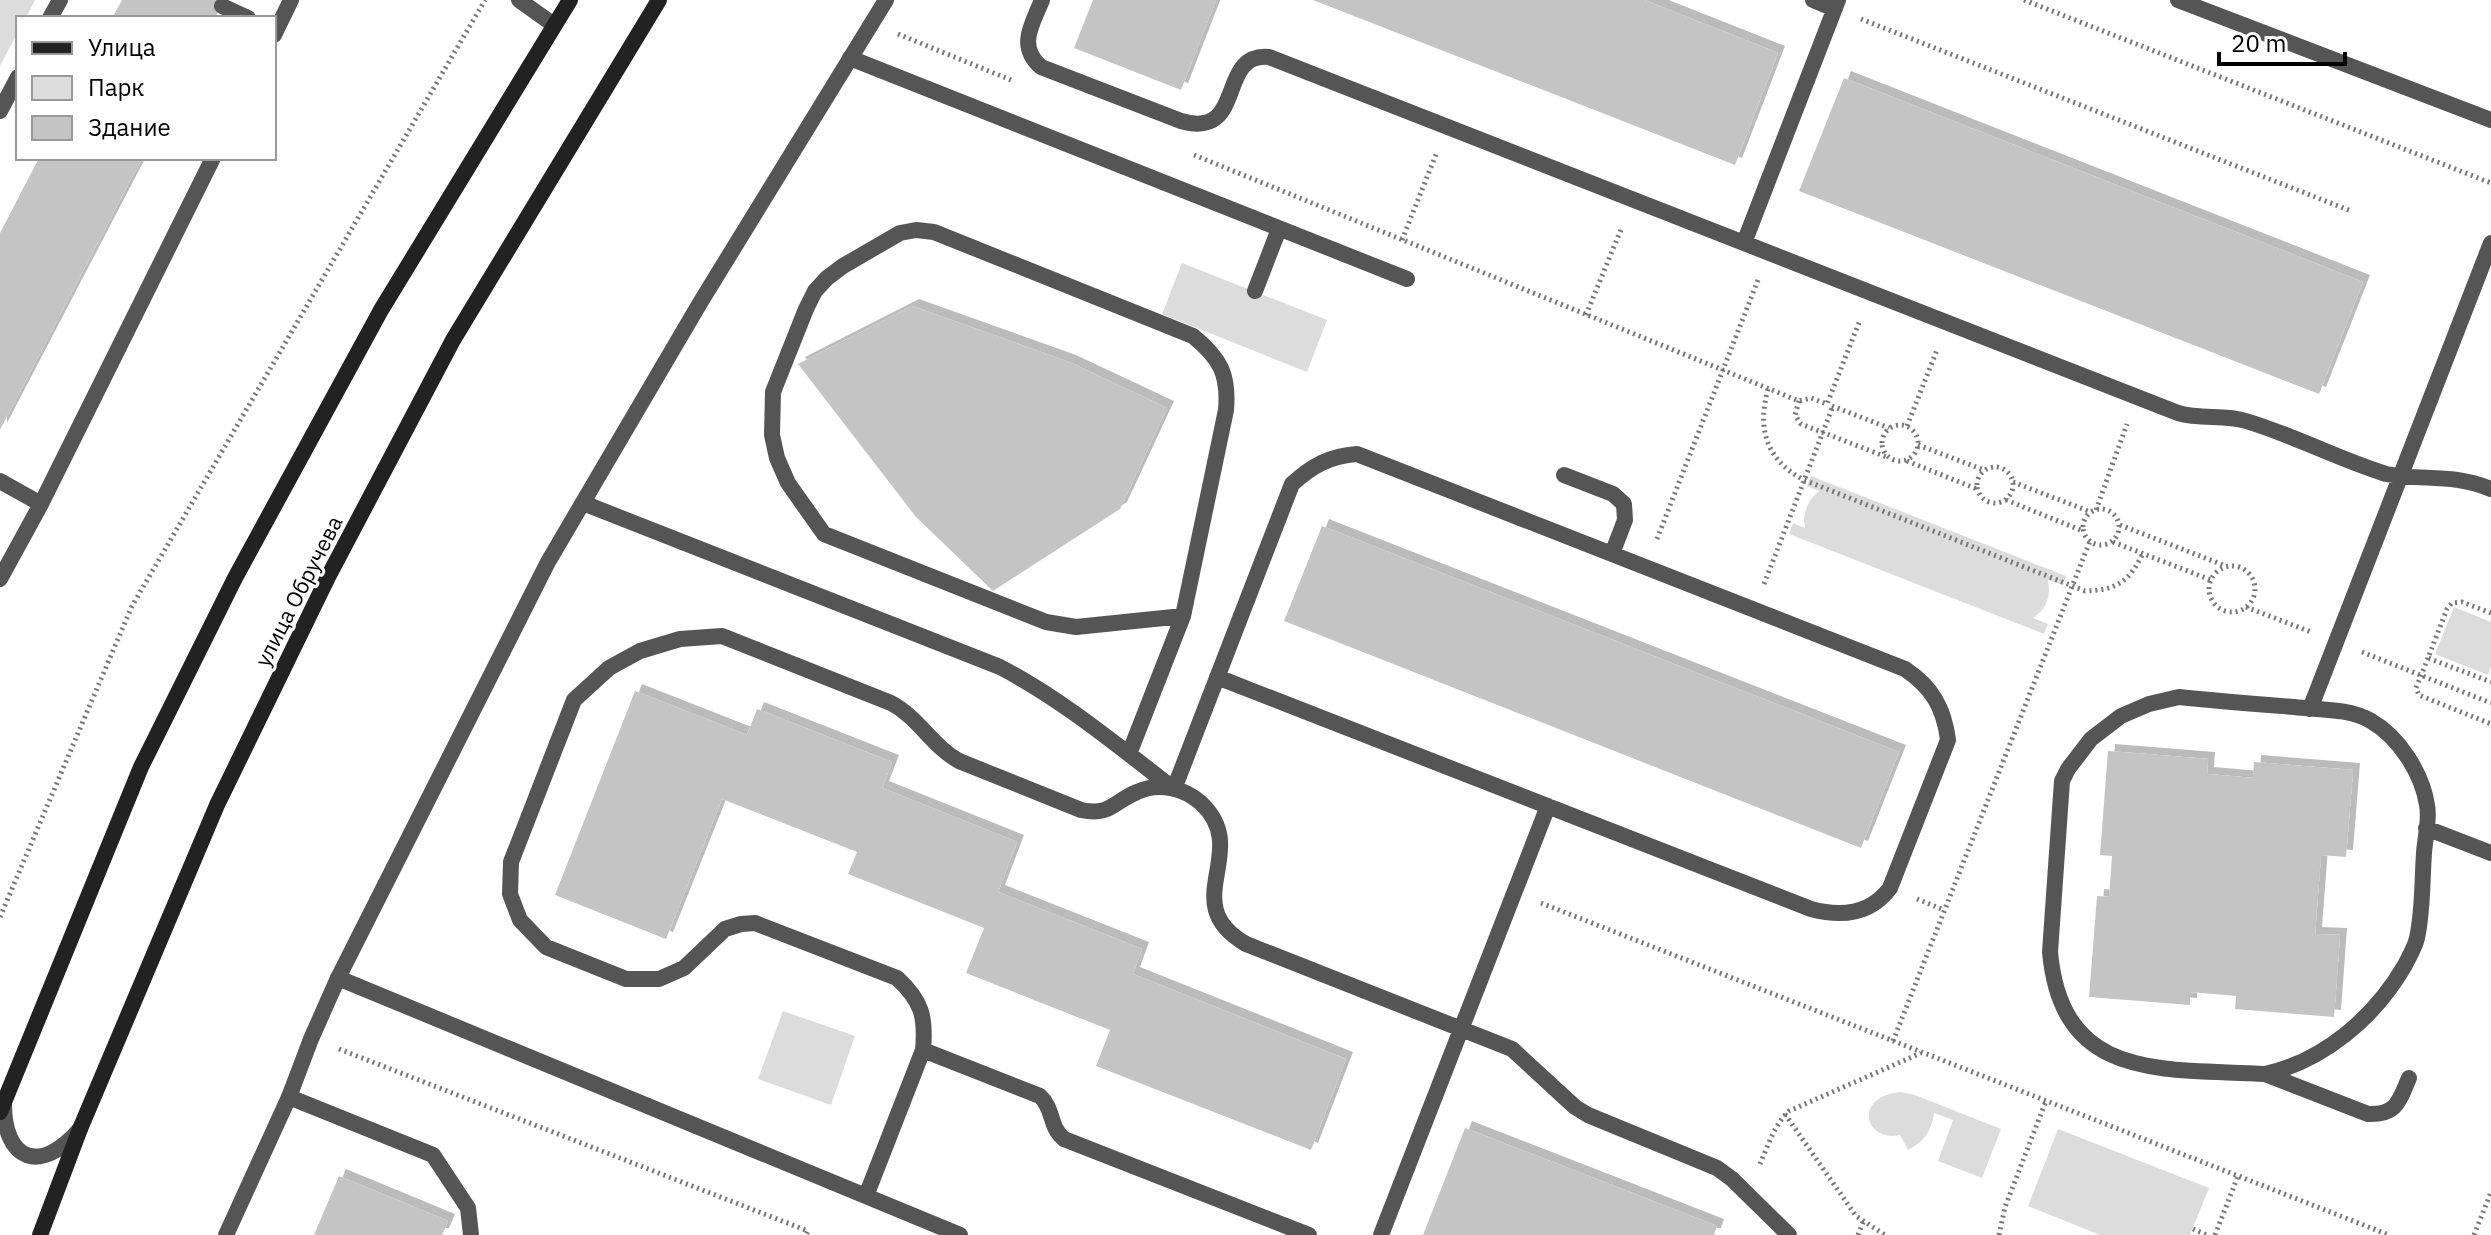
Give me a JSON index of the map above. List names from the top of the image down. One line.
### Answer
{"streets":{"main road":["улица Обручева"]},"legend":["Улица","Парк","Здание"],"scale_bar":"20 m"}
